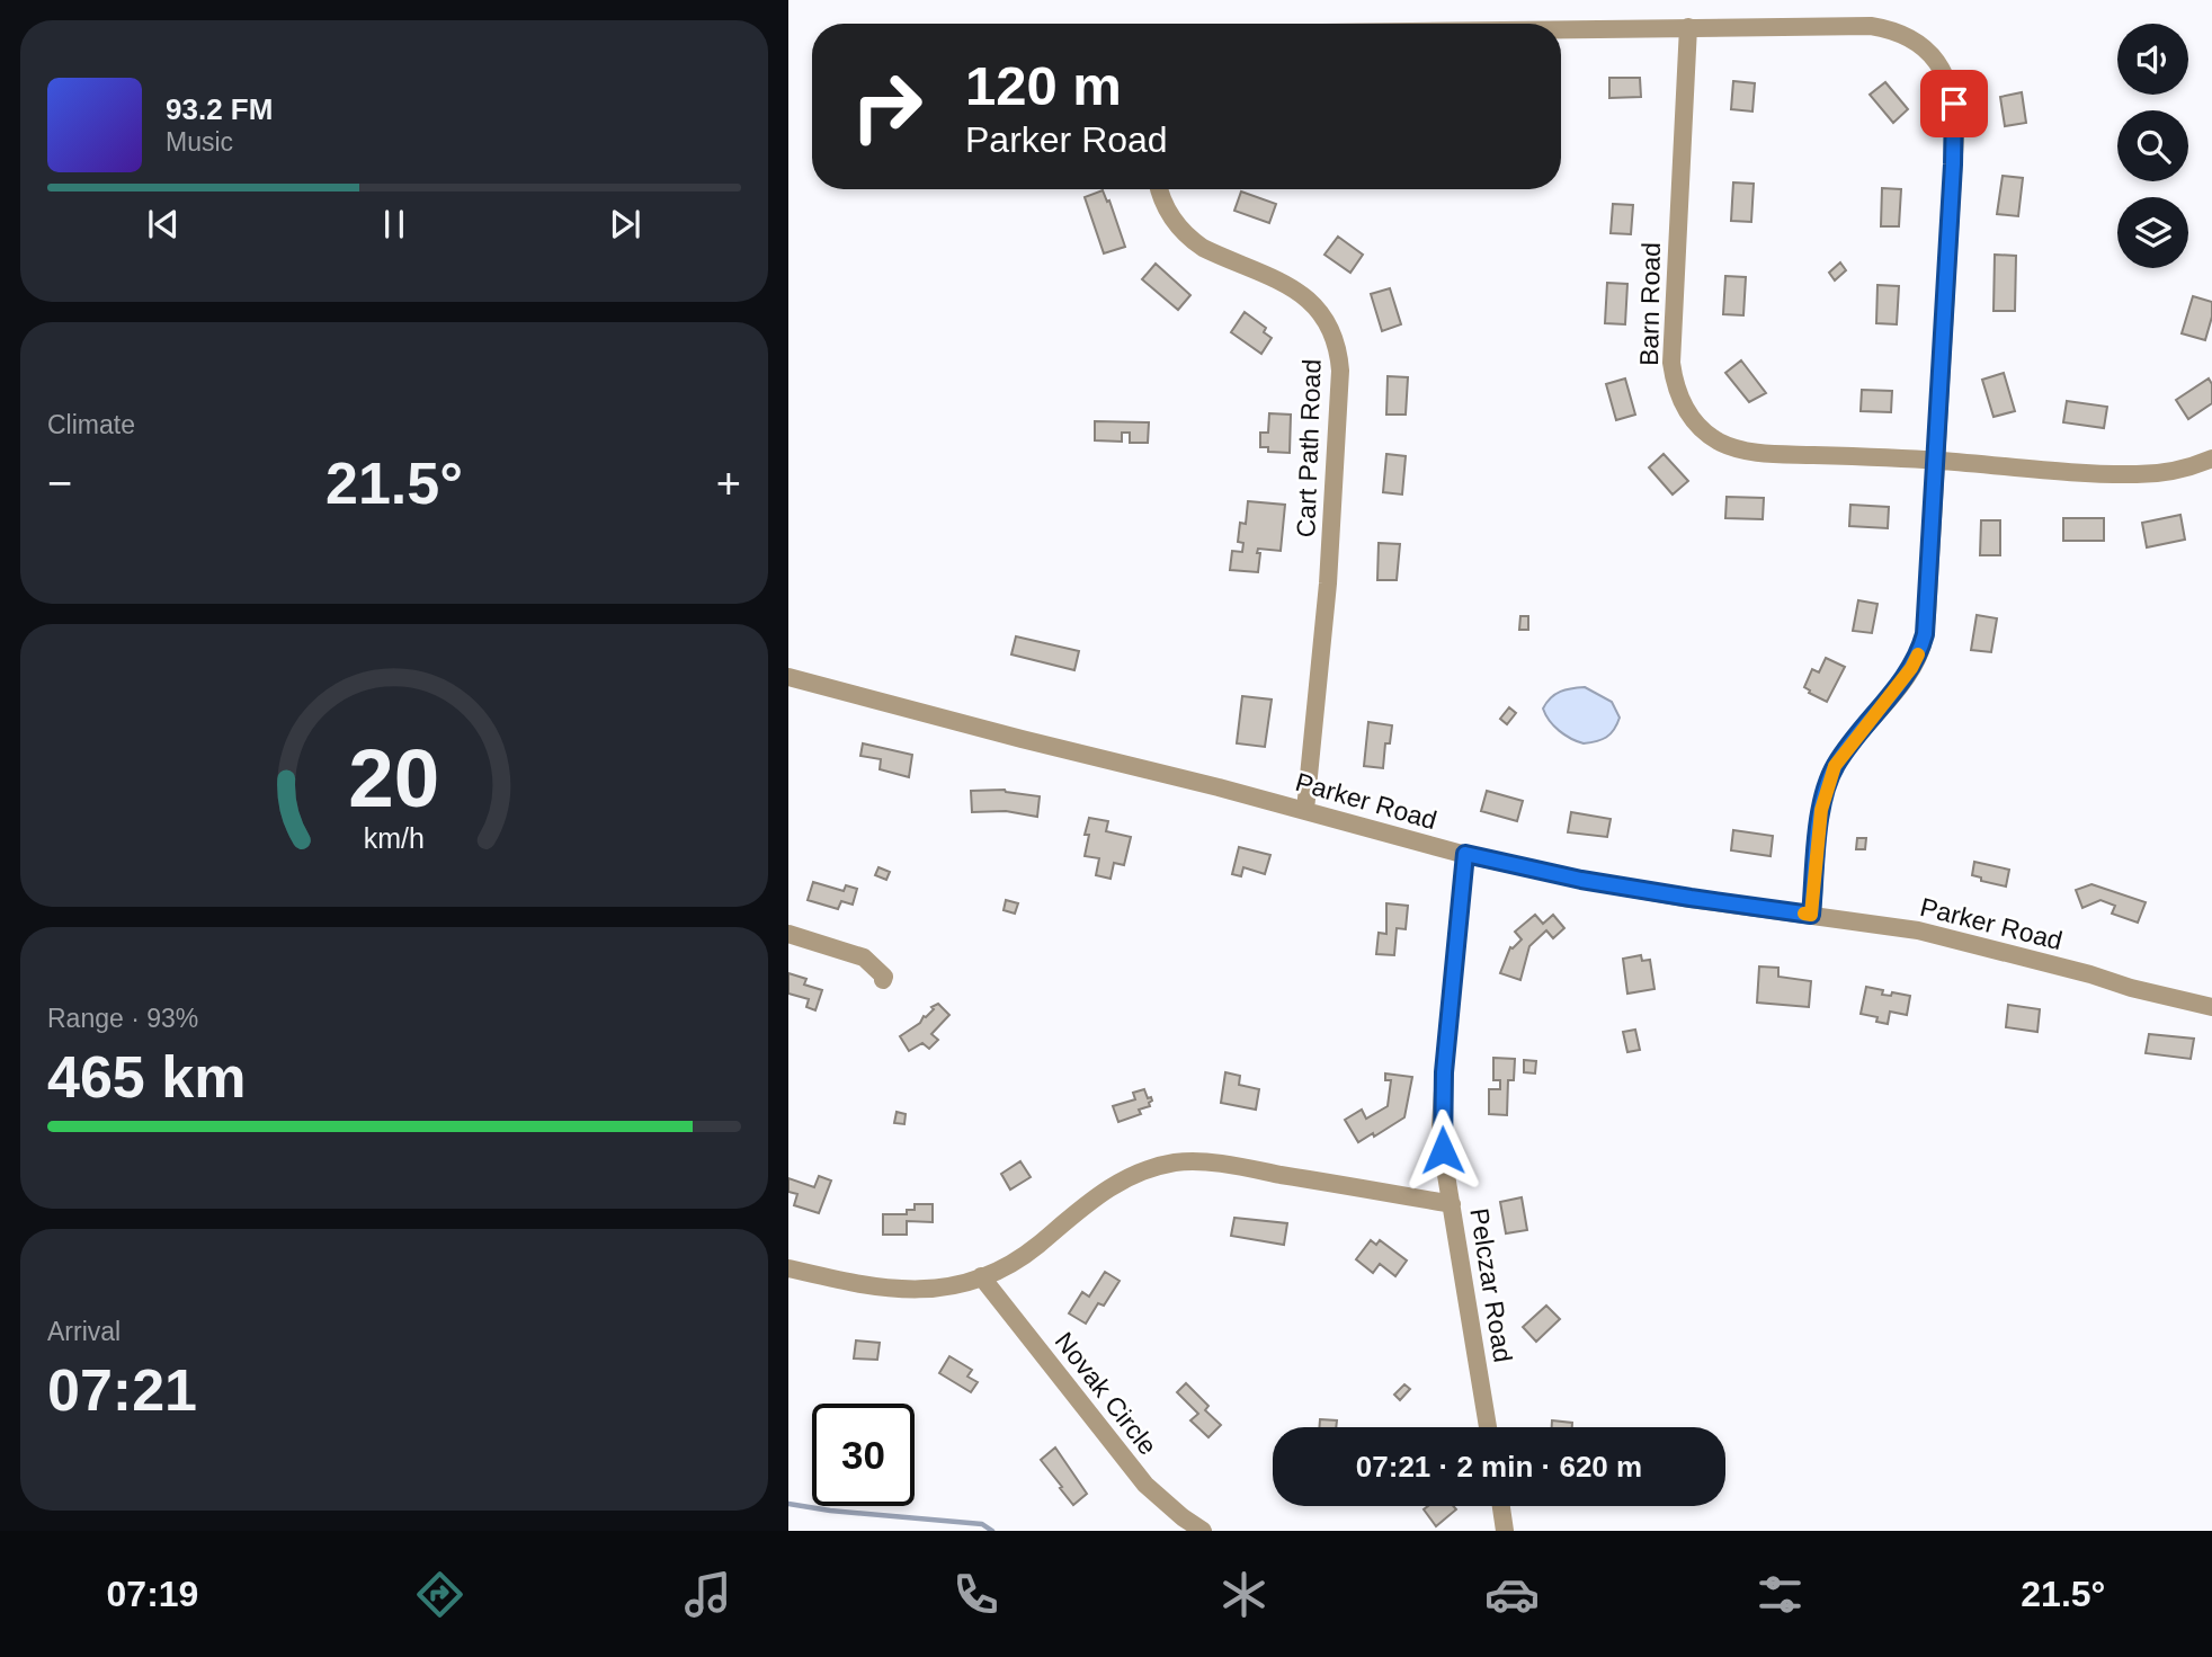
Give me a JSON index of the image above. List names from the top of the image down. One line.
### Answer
{"streets":{"street":["Barn Road","Cart Path Road","Parker Road","Pelczar Road","Novak Circle"]},"crossings":[["Cart Path Road","Parker Road"],["Parker Road","Pelczar Road"]],"page":{"turn":["120 m","Parker Road"],"song":["93.2 FM","Music"],"tile":["Climate",["Range · 93%","465 km"],["Arrival","07:21"]],"heat":["−","21.5°","+"],"limit":"30","trip":"07:21 · 2 min · 620 m","tabs":["07:19","21.5°"],"gauge":["20","km/h"]}}
